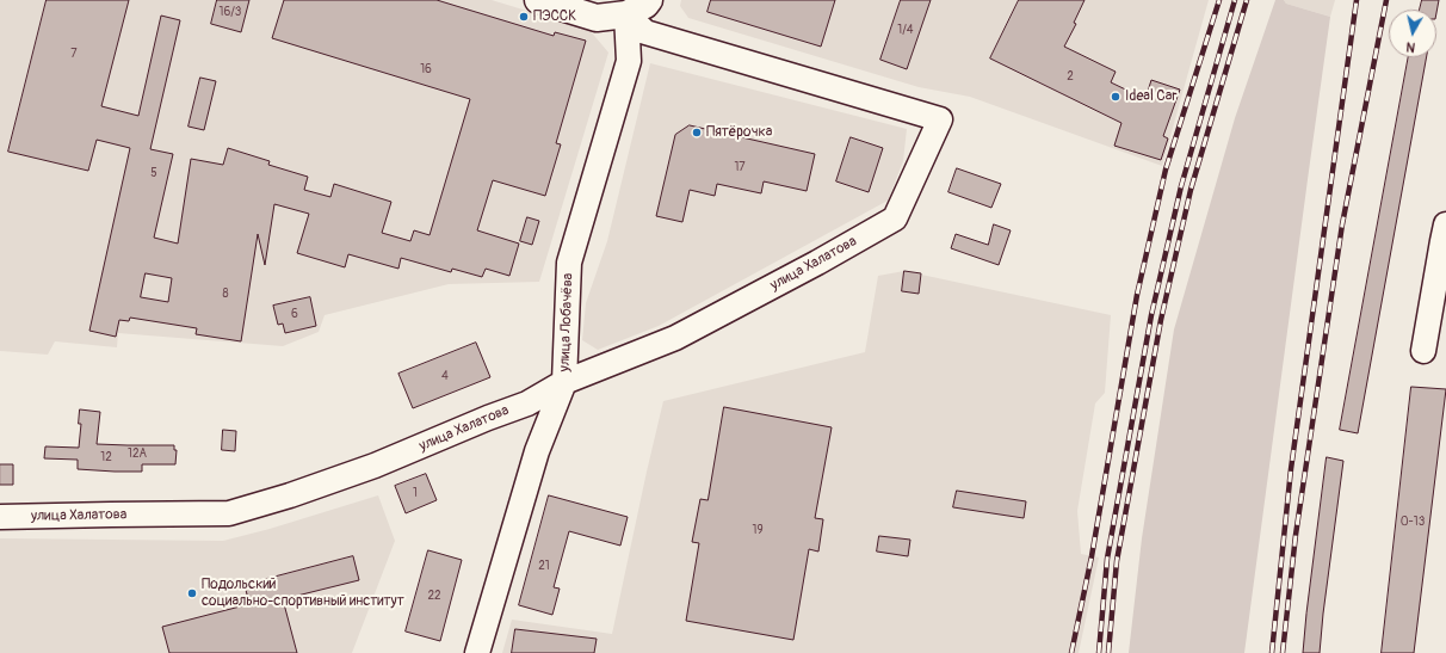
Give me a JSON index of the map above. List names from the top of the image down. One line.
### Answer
{"streets":{"street":["улица Халатова","улица Лобачёва"]},"crossings":[["улица Халатова","улица Лобачёва"]],"places":["ПЭССК","Ideal Car","Пятёрочка","Подольский социально-спортивный институт"],"house_numbers":["16/3","1/4","7","16","2","17","5","8","6","4","12А","12","1","0-13","19","21","22"],"north":"bottom"}
